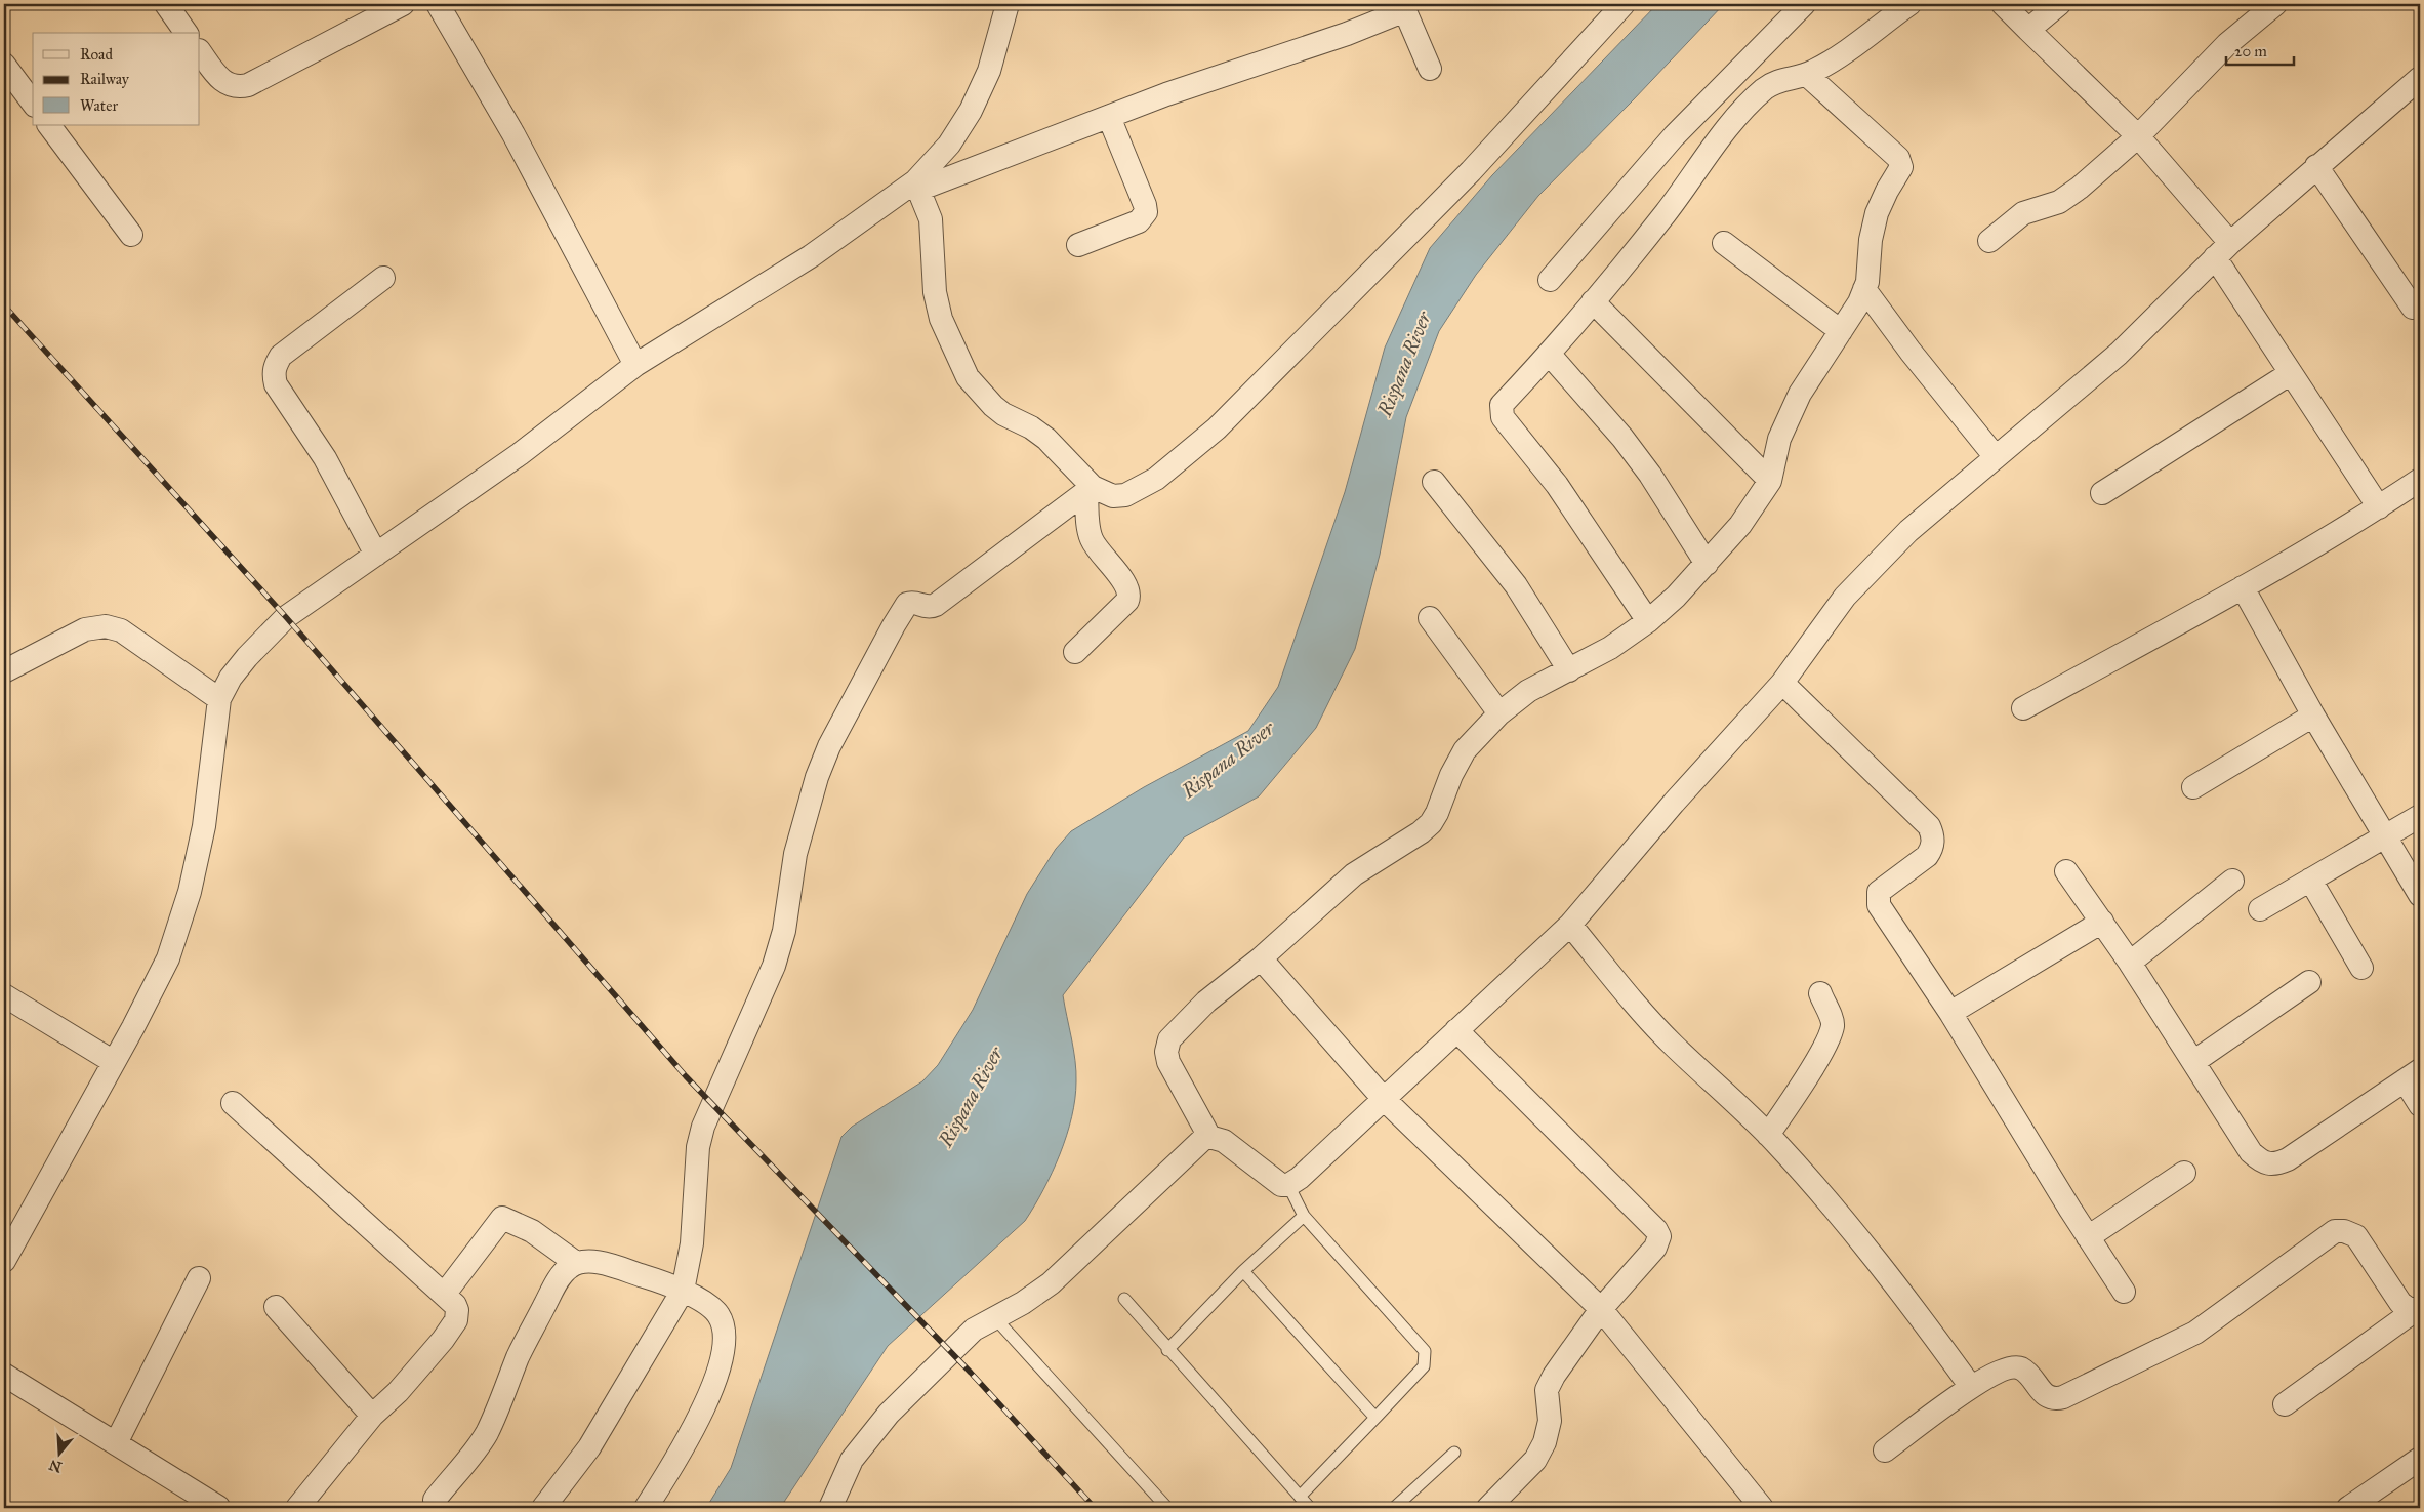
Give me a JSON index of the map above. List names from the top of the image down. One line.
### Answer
{"water":["Rispana River"],"legend":["Road","Railway","Water"],"scale_bar":"20 m","north":"bottom"}
